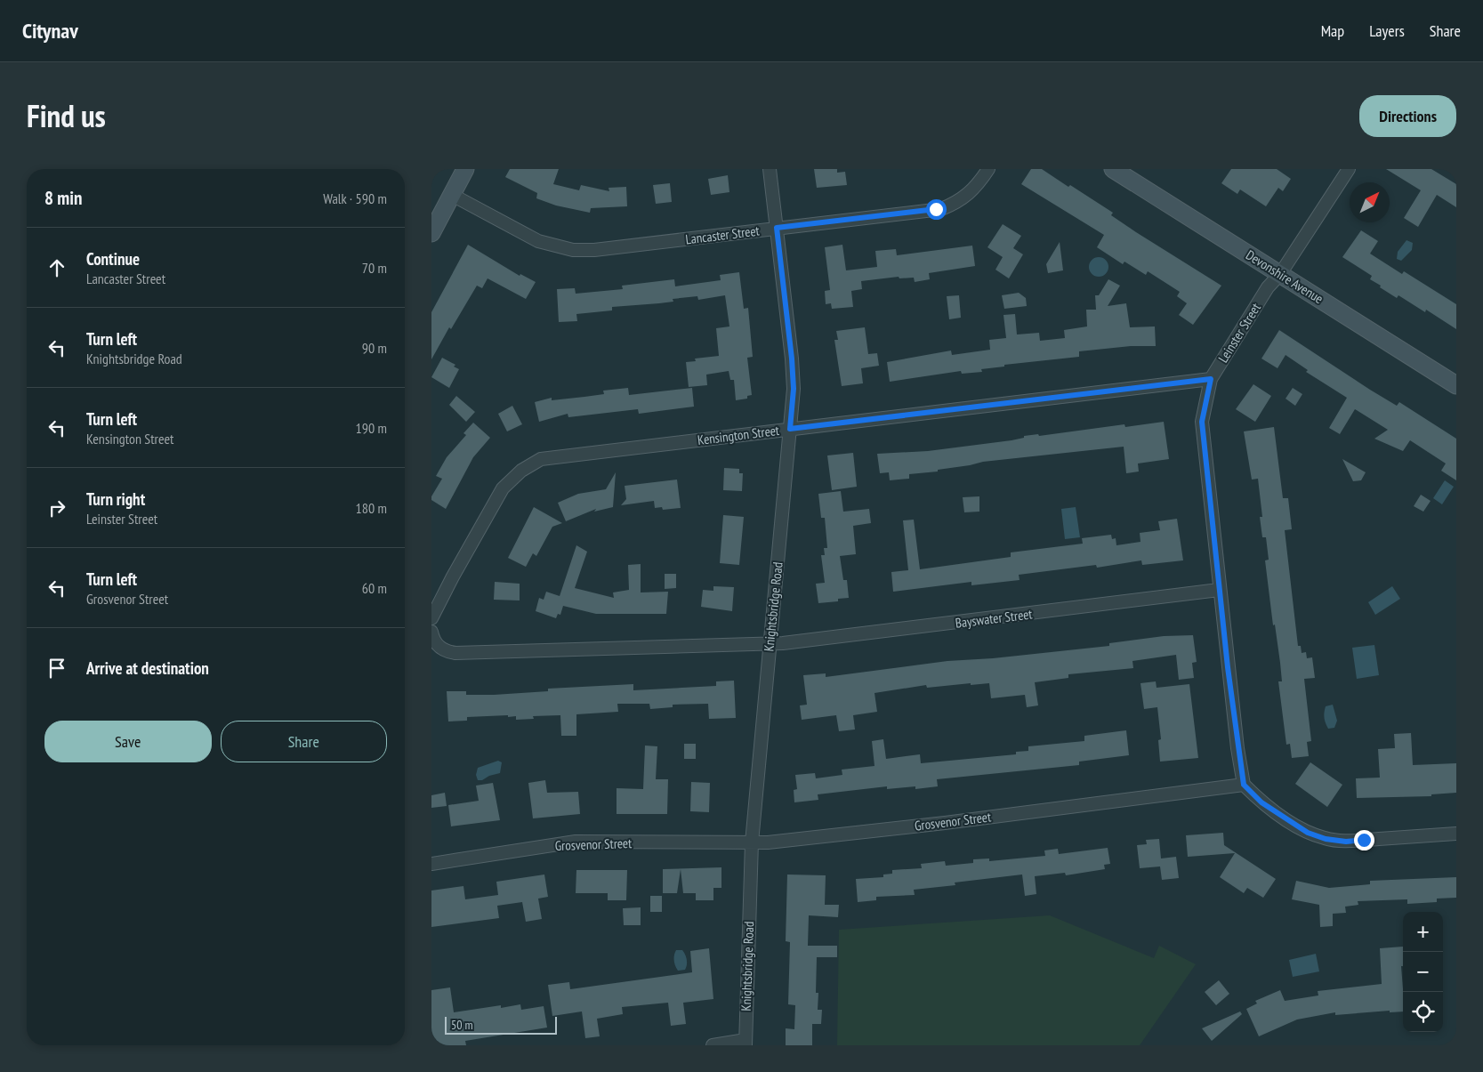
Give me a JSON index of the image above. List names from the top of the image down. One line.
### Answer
{"streets":{"main road":["Devonshire Avenue"],"street":["Lancaster Street","Leinster Street","Kensington Street","Knightsbridge Road","Bayswater Street","Grosvenor Street"]},"crossings":[["Lancaster Street","Knightsbridge Road"],["Devonshire Avenue","Leinster Street"],["Leinster Street","Kensington Street"],["Leinster Street","Bayswater Street"],["Leinster Street","Grosvenor Street"],["Kensington Street","Knightsbridge Road"],["Knightsbridge Road","Bayswater Street"],["Knightsbridge Road","Grosvenor Street"]],"scale_bar":"50 m","north":"top right","page":{"header":"Citynav","nav":["Map","Layers","Share"],"title":"Find us","buttons":["Directions",["Save","Share"]],"heading":["8 min","Walk · 590 m"],"list":[["Continue","Lancaster Street","70 m"],["Turn left","Knightsbridge Road","90 m"],["Turn left","Kensington Street","190 m"],["Turn right","Leinster Street","180 m"],["Turn left","Grosvenor Street","60 m"],"Arrive at destination"],"map_buttons":["+","−"],"scale":"50 m"}}
